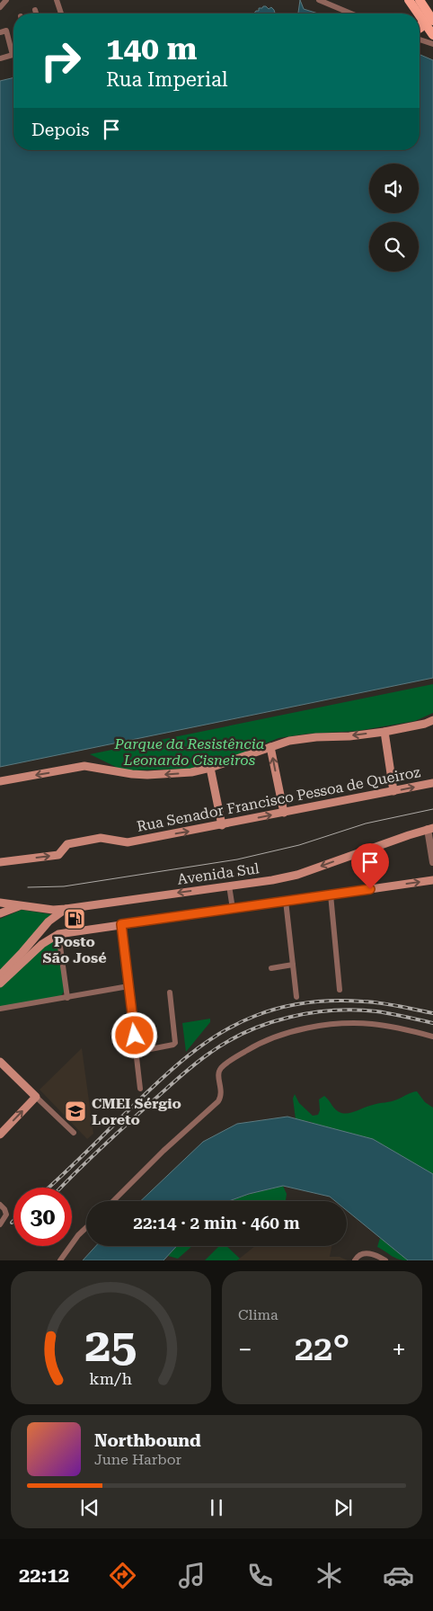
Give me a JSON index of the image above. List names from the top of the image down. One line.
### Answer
{"streets":{"main road":["Rua Senador Francisco Pessoa de Queiroz","Avenida Sul"]},"parks":["Parque da Resistência Leonardo Cisneiros"],"places":{"fuel station":["Posto São José"],"school or university":["CMEI Sérgio Loreto"]},"page":{"turn":["140 m","Rua Imperial"],"then":"Depois","limit":"30","trip":"22:14 · 2 min · 460 m","tile":"Clima","heat":["−","22°","+"],"song":["Northbound","June Harbor"],"tabs":"22:12","gauge":["25","km/h"]}}
